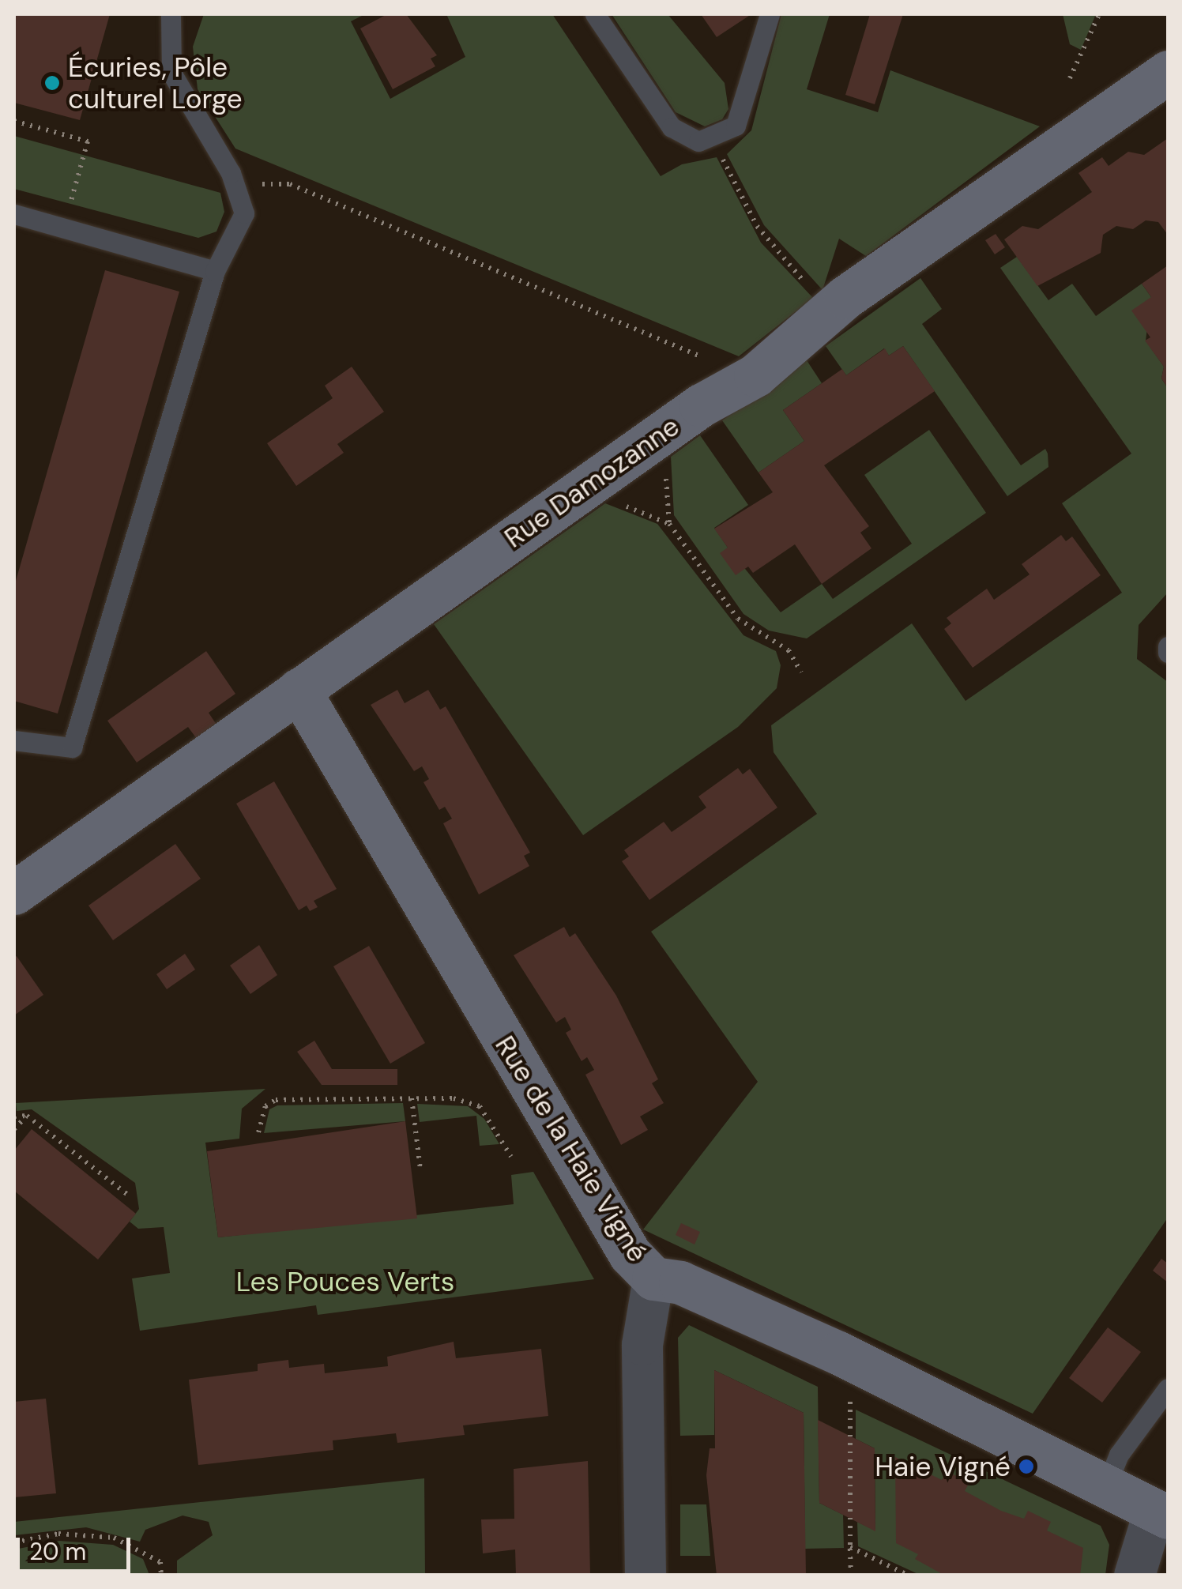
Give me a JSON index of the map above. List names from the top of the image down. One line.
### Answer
{"streets":{"street":["Rue Damozanne","Rue de la Haie Vigné"]},"crossings":[["Rue Damozanne","Rue de la Haie Vigné"]],"parks":["Les Pouces Verts"],"places":["Écuries, Pôle culturel Lorge","Haie Vigné"],"scale_bar":"20 m"}
